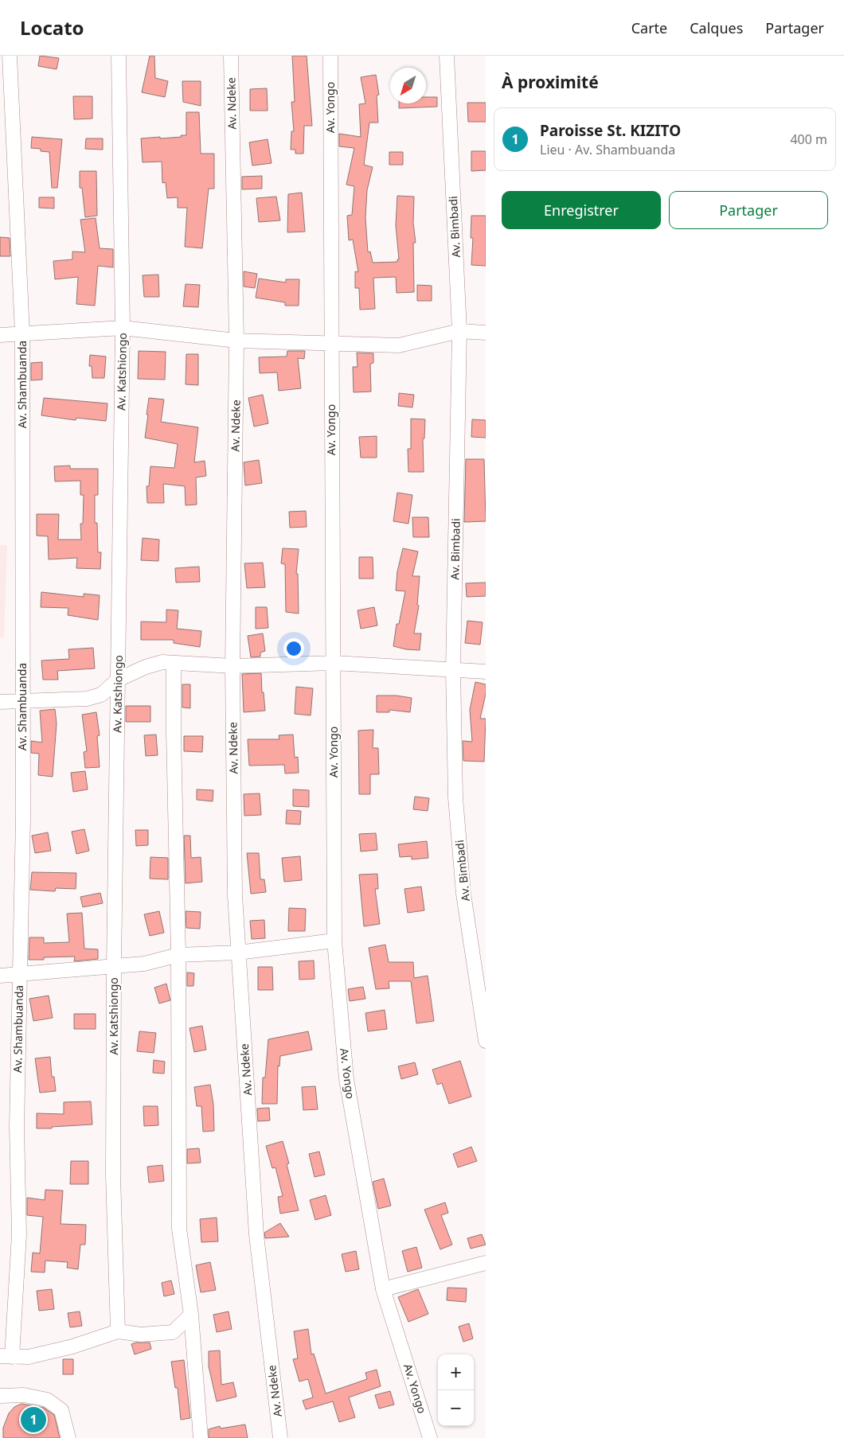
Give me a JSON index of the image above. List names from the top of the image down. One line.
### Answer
{"streets":{"street":["Av. Ndeke","Av. Yongo","Av. Bimbadi","Av. Katshiongo","Av. Shambuanda"]},"north":"bottom left","page":{"header":"Locato","nav":["Carte","Calques","Partager"],"heading":"À proximité","list":[{"mark":"1","name":"Paroisse St. KIZITO","note":"Lieu · Av. Shambuanda","value":"400 m"}],"buttons":["Enregistrer","Partager"],"map_buttons":["+","−"],"pins":"1"}}
